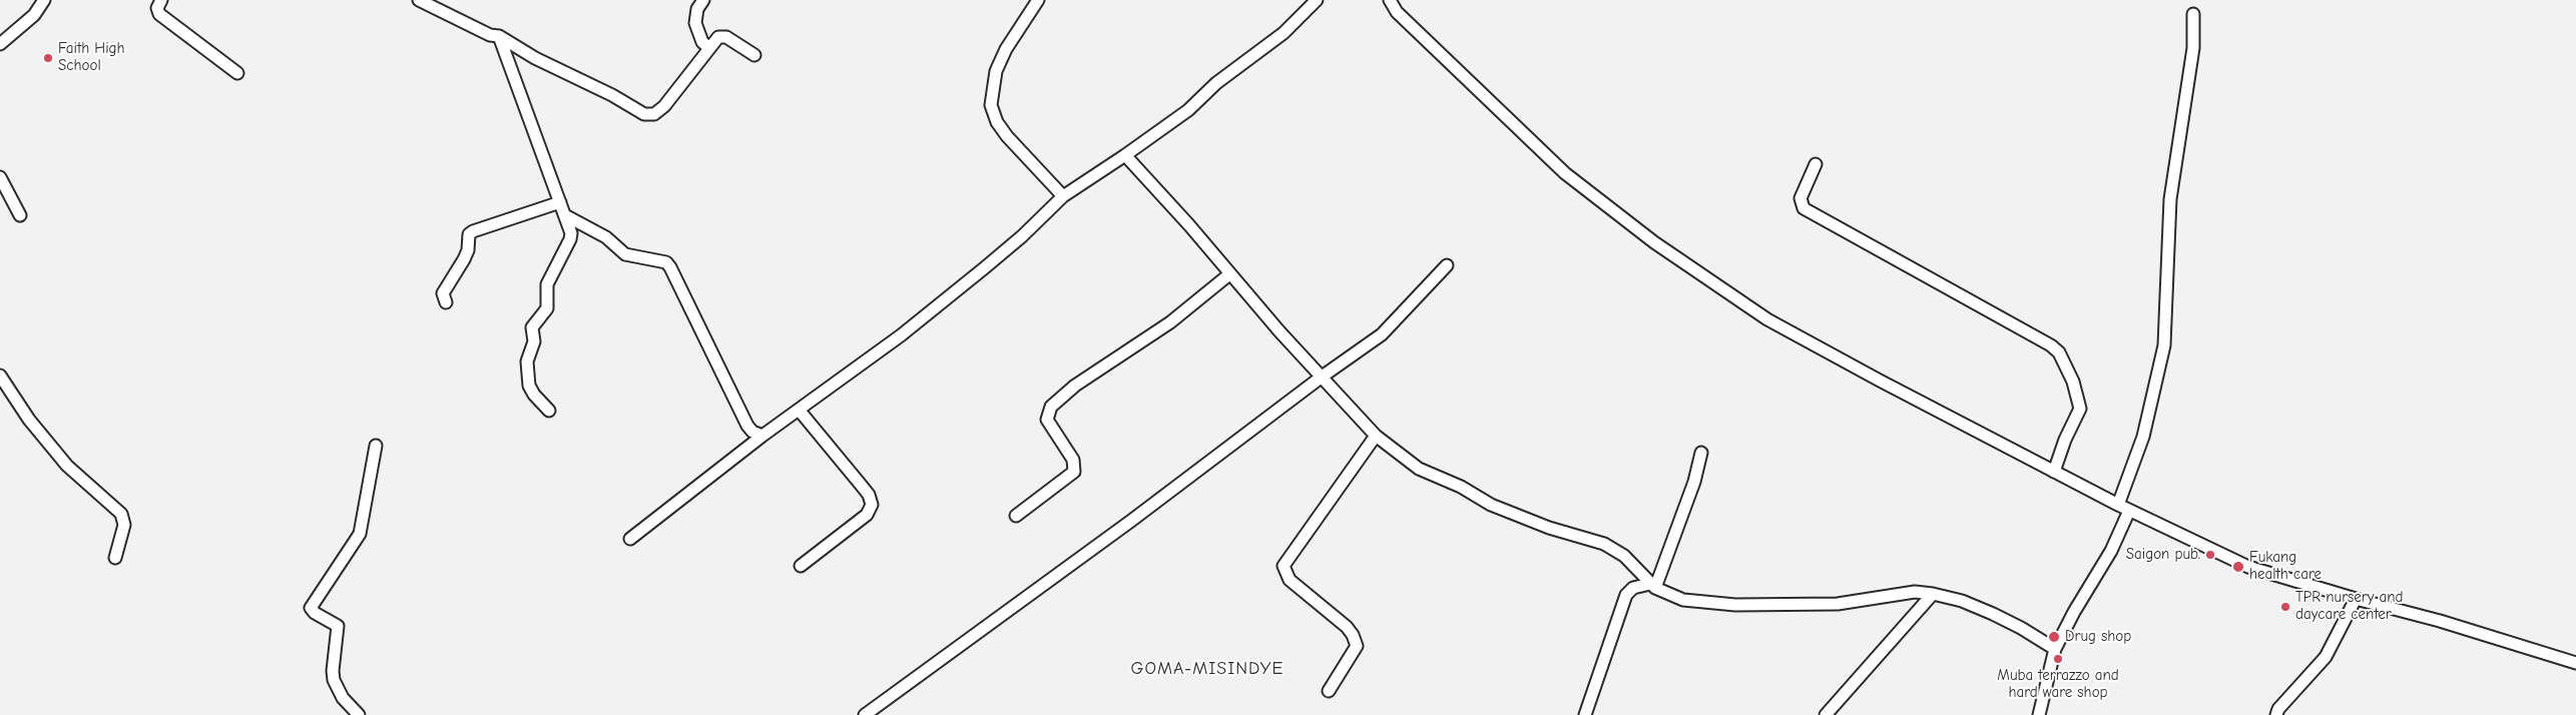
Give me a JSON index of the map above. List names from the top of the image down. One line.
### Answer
{"districts":["GOMA-MISINDYE"],"places":["Faith High School","Saigon pub.","Fukang health care","TPR nursery and daycare center","Drug shop","Muba terrazzo and hard ware shop"]}
